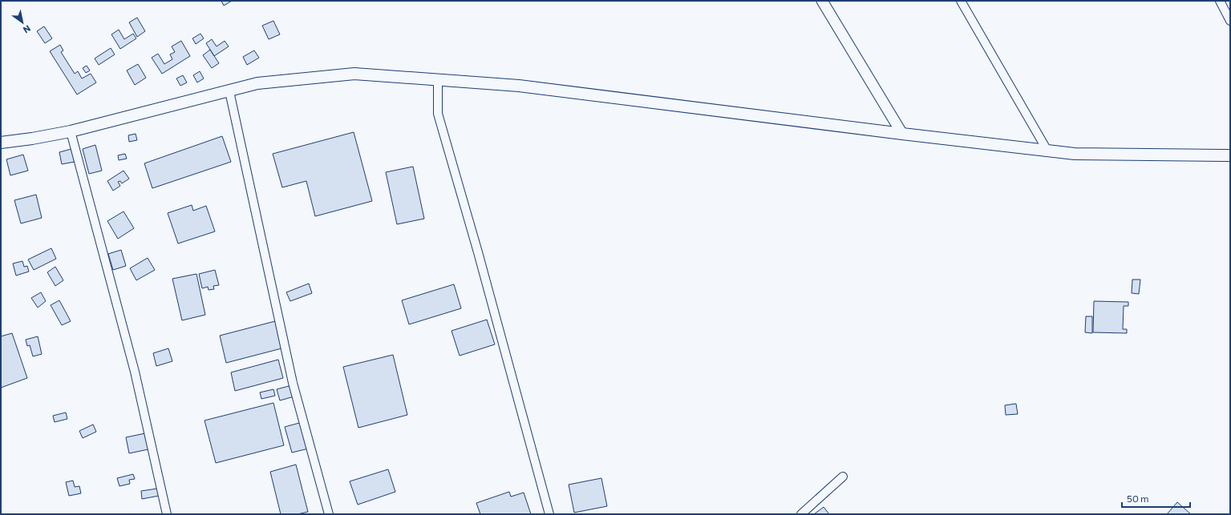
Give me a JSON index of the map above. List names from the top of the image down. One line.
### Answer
{"scale_bar":"50 m","north":"bottom right"}
